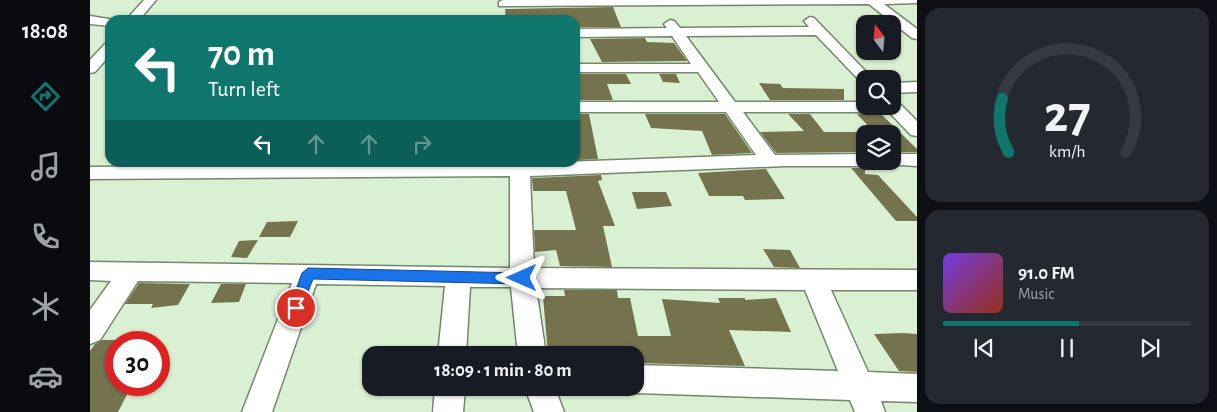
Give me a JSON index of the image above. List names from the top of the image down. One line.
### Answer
{"north":"top","page":{"tabs":"18:08","turn":["70 m","Turn left"],"song":["91.0 FM","Music"],"limit":"30","trip":"18:09 · 1 min · 80 m","gauge":["27","km/h"]}}
